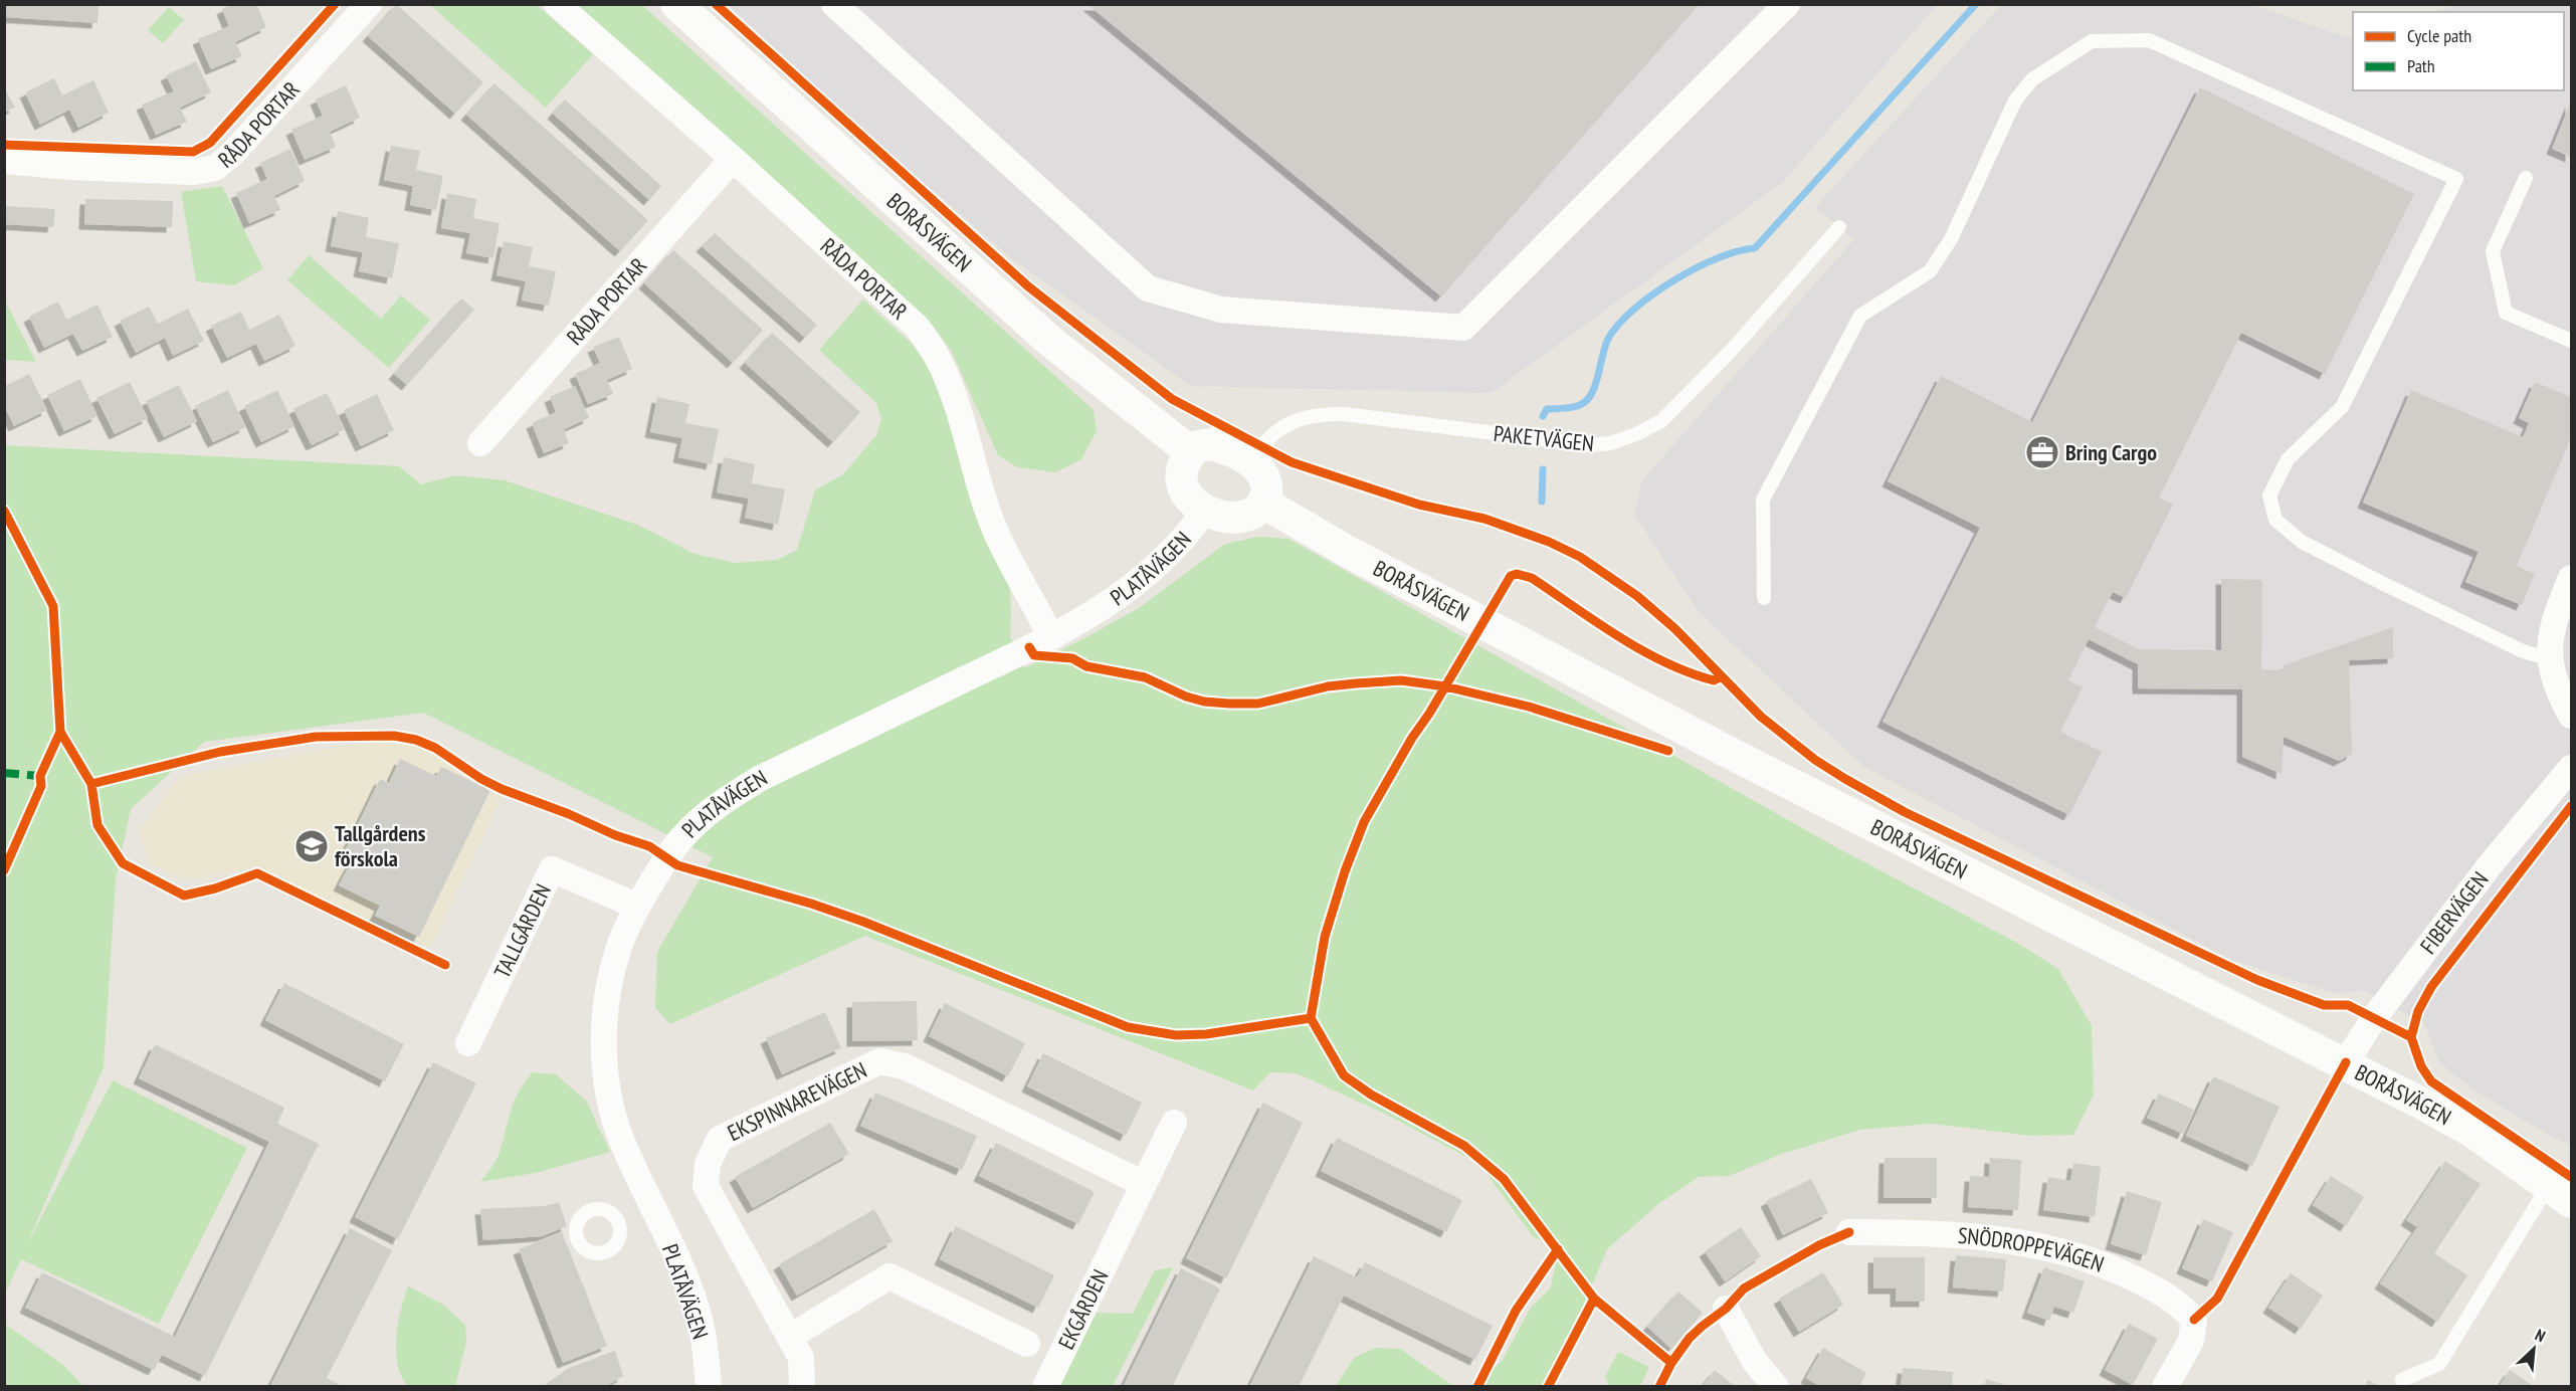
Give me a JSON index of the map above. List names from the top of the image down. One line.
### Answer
{"streets":{"street":["RÅDA PORTAR","BORÅSVÄGEN","PLATÅVÄGEN","FIBERVÄGEN","TALLGÅRDEN","EKSPINNAREVÄGEN","SNÖDROPPEVÄGEN","EKGÅRDEN"],"lane":["PAKETVÄGEN"]},"crossings":[["RÅDA PORTAR","PLATÅVÄGEN"],["BORÅSVÄGEN","PAKETVÄGEN"],["BORÅSVÄGEN","PLATÅVÄGEN"],["BORÅSVÄGEN","FIBERVÄGEN"],["PAKETVÄGEN","PLATÅVÄGEN"],["PLATÅVÄGEN","TALLGÅRDEN"],["EKSPINNAREVÄGEN","EKGÅRDEN"]],"places":{"office":["Bring Cargo"],"school or university":["Tallgårdens förskola"]},"legend":["Cycle path","Path"],"north":"top right"}
